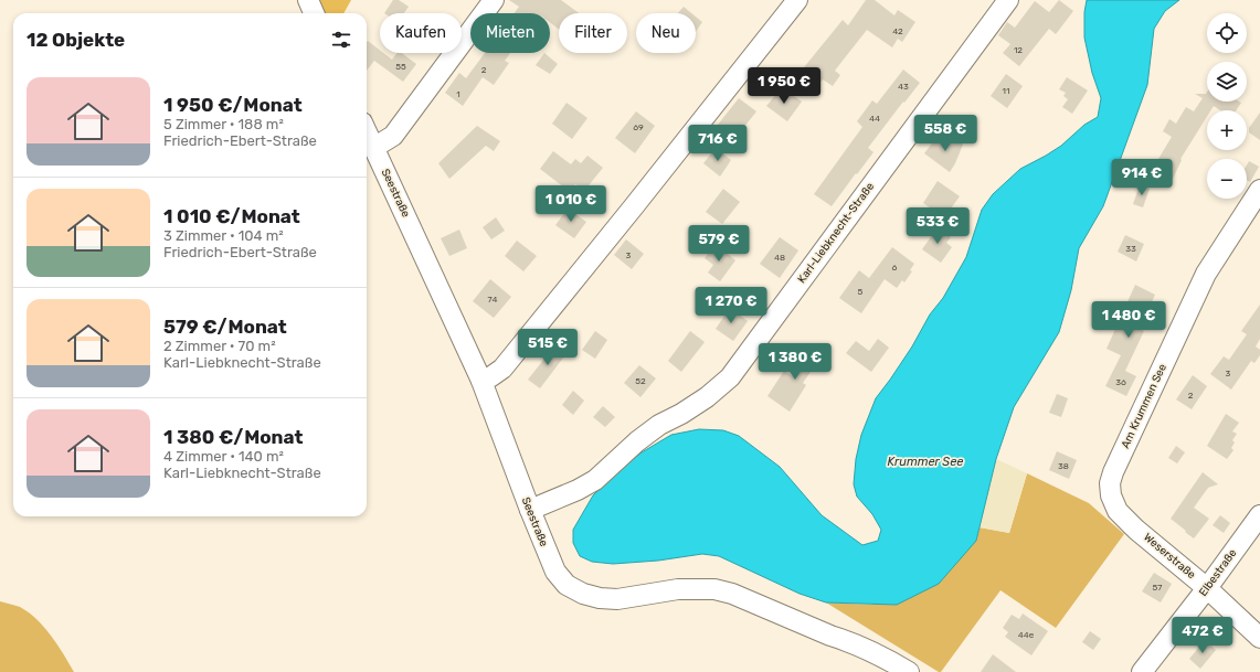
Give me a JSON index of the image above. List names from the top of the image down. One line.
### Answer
{"streets":{"street":["Seestraße","Karl-Liebknecht-Straße","Am Krummen See","Weserstraße","Elbestraße"]},"crossings":[["Seestraße","Karl-Liebknecht-Straße"],["Am Krummen See","Weserstraße"],["Weserstraße","Elbestraße"]],"water":["Krummer See"],"house_numbers":["42","12","55","2","43","11","1","44","69","33","3","48","6","5","74","3","52","36","2","38","57","44e"],"page":{"map_buttons":["+","−"],"chip":["Kaufen","Mieten","Filter","Neu"],"heading":"12 Objekte","list":[{"name":"1 950 €/Monat","note":"5 Zimmer · 188 m² · Friedrich-Ebert-Straße"},{"name":"1 010 €/Monat","note":"3 Zimmer · 104 m² · Friedrich-Ebert-Straße"},{"name":"579 €/Monat","note":"2 Zimmer · 70 m² · Karl-Liebknecht-Straße"},{"name":"1 380 €/Monat","note":"4 Zimmer · 140 m² · Karl-Liebknecht-Straße"}],"price":["1 950 €","558 €","716 €","914 €","1 010 €","533 €","579 €","1 270 €","1 480 €","515 €","1 380 €","472 €"]}}
